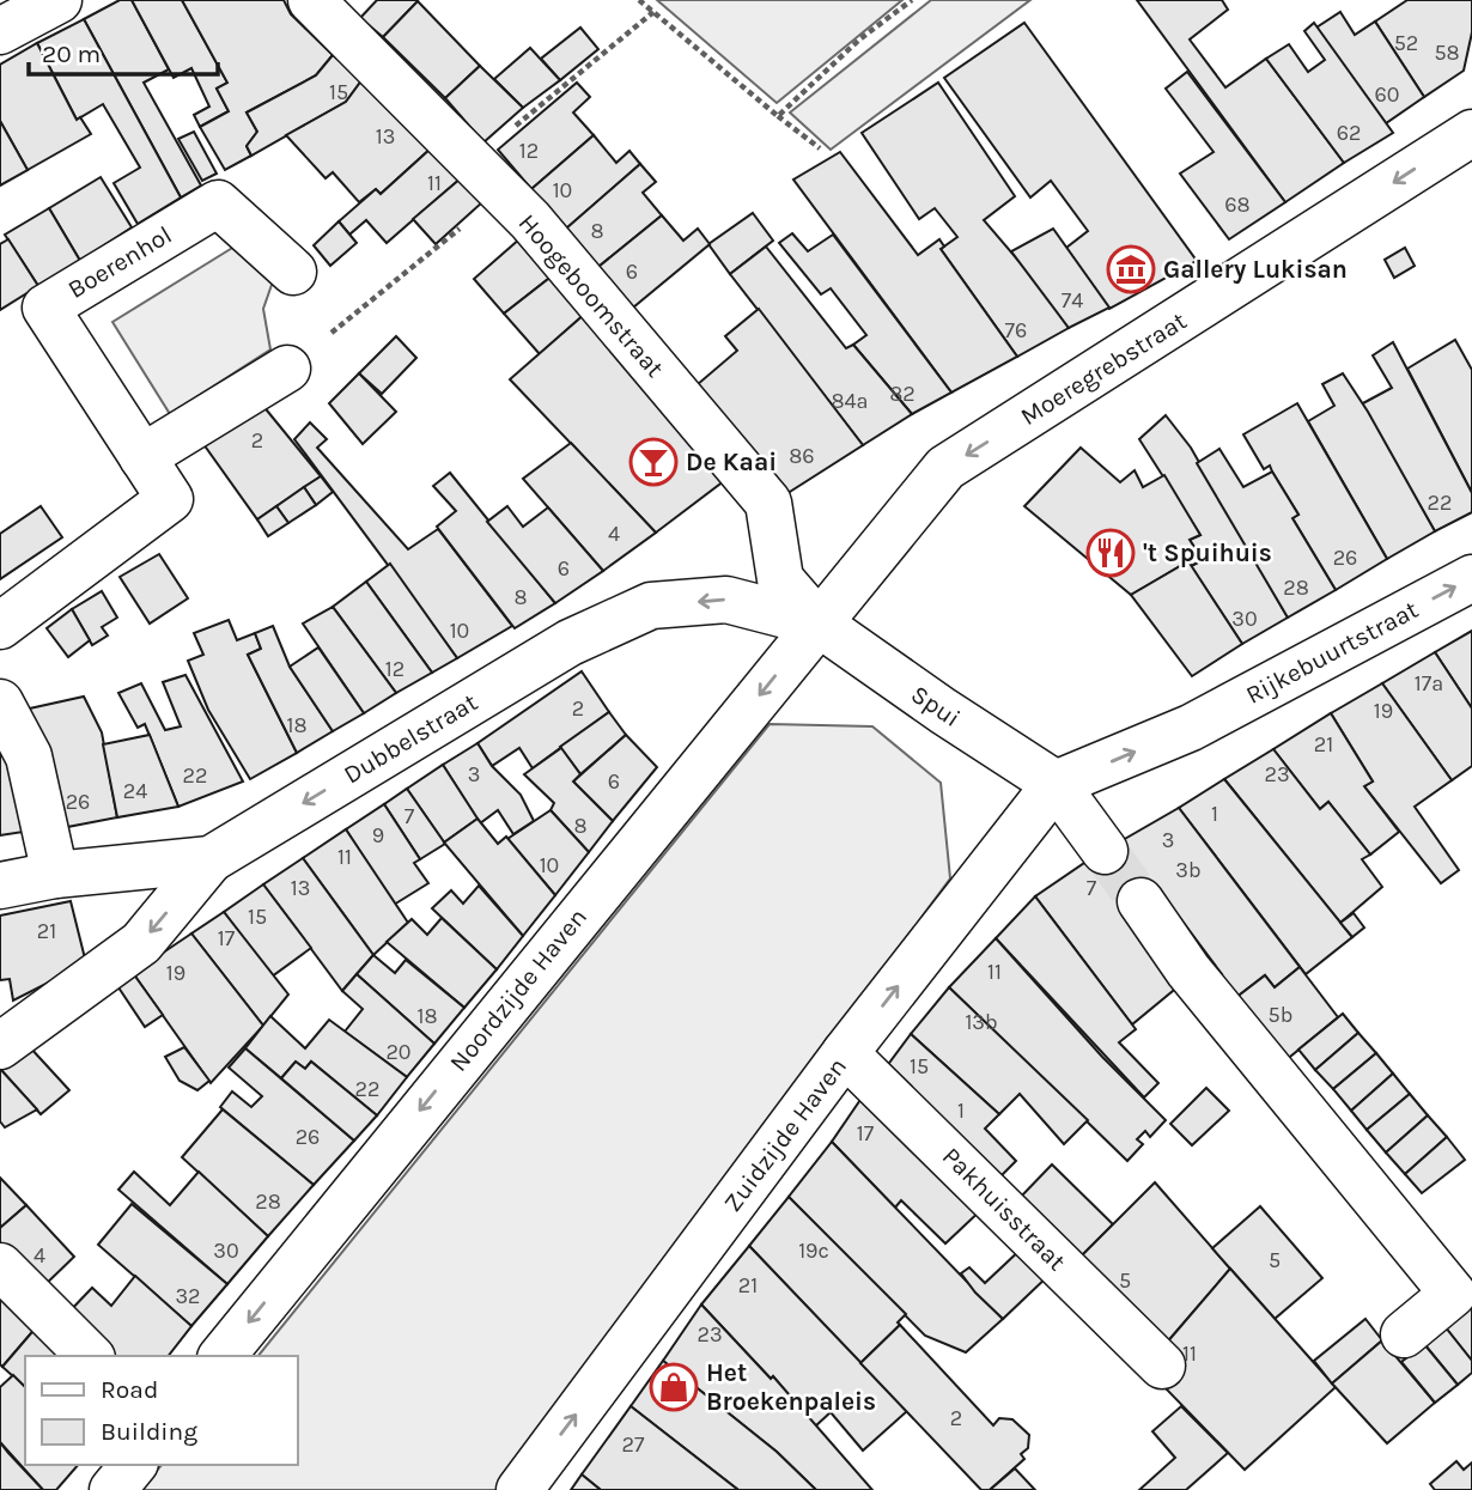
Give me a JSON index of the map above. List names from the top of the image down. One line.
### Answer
{"streets":{"street":["Boerenhol","Hoogeboomstraat","Moeregrebstraat","Rijkebuurtstraat","Spui","Dubbelstraat","Noordzijde Haven","Zuidzijde Haven","Pakhuisstraat"]},"crossings":[["Hoogeboomstraat","Moeregrebstraat"],["Hoogeboomstraat","Spui"],["Hoogeboomstraat","Dubbelstraat"],["Hoogeboomstraat","Noordzijde Haven"],["Moeregrebstraat","Spui"],["Moeregrebstraat","Dubbelstraat"],["Moeregrebstraat","Noordzijde Haven"],["Rijkebuurtstraat","Zuidzijde Haven"],["Spui","Dubbelstraat"],["Spui","Noordzijde Haven"],["Spui","Zuidzijde Haven"],["Dubbelstraat","Noordzijde Haven"],["Zuidzijde Haven","Pakhuisstraat"]],"one_way":["Moeregrebstraat","Rijkebuurtstraat","Dubbelstraat","Noordzijde Haven","Zuidzijde Haven"],"places":{"museum":["Gallery Lukisan"],"bar":["De Kaai"],"restaurant":["'t Spuihuis"],"shop":["Het Broekenpaleis"]},"house_numbers":["52","58","15","60","62","13","12","11","10","68","8","6","74","76","82","84a","2","86","22","4","26","6","28","8","30","10","12","17a","2","19","18","21","3","23","22","6","24","26","1","7","8","9","3","11","10","3b","13","7","15","21","17","11","19","5b","18","13b","20","15","22","1","17","26","28","30","19c","4","5","5","21","32","23","11","2","27"],"legend":["Road","Building"],"scale_bar":"20 m"}
